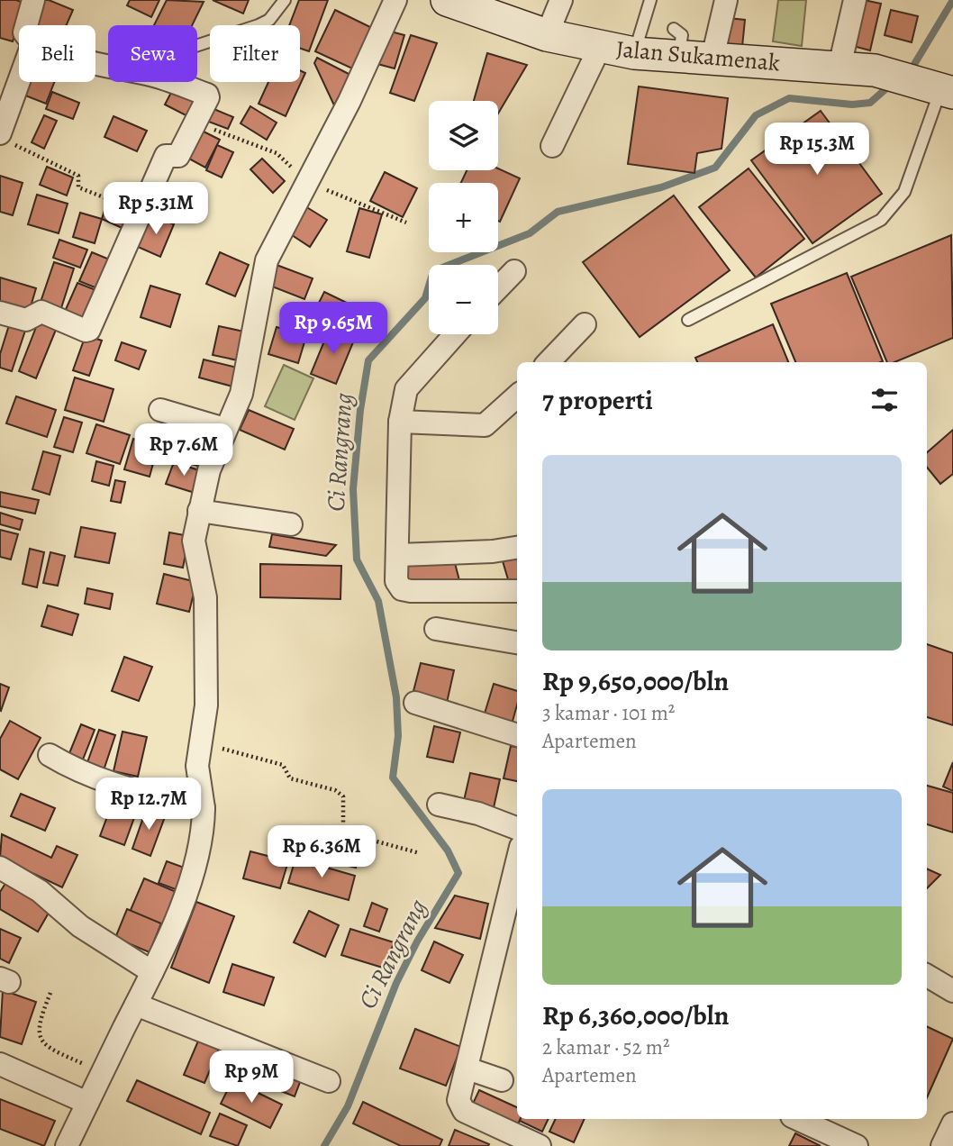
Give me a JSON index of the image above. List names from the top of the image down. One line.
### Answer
{"streets":{"main road":["Jalan Sukamenak"]},"water":["Ci Rangrang"],"page":{"chip":["Beli","Sewa","Filter"],"map_buttons":["+","−"],"price":["Rp 15.3M","Rp 5.31M","Rp 9.65M","Rp 7.6M","Rp 12.7M","Rp 6.36M","Rp 9M"],"heading":"7 properti","list":[{"name":"Rp 9,650,000/bln","note":"3 kamar · 101 m² · Apartemen"},{"name":"Rp 6,360,000/bln","note":"2 kamar · 52 m² · Apartemen"}]}}
